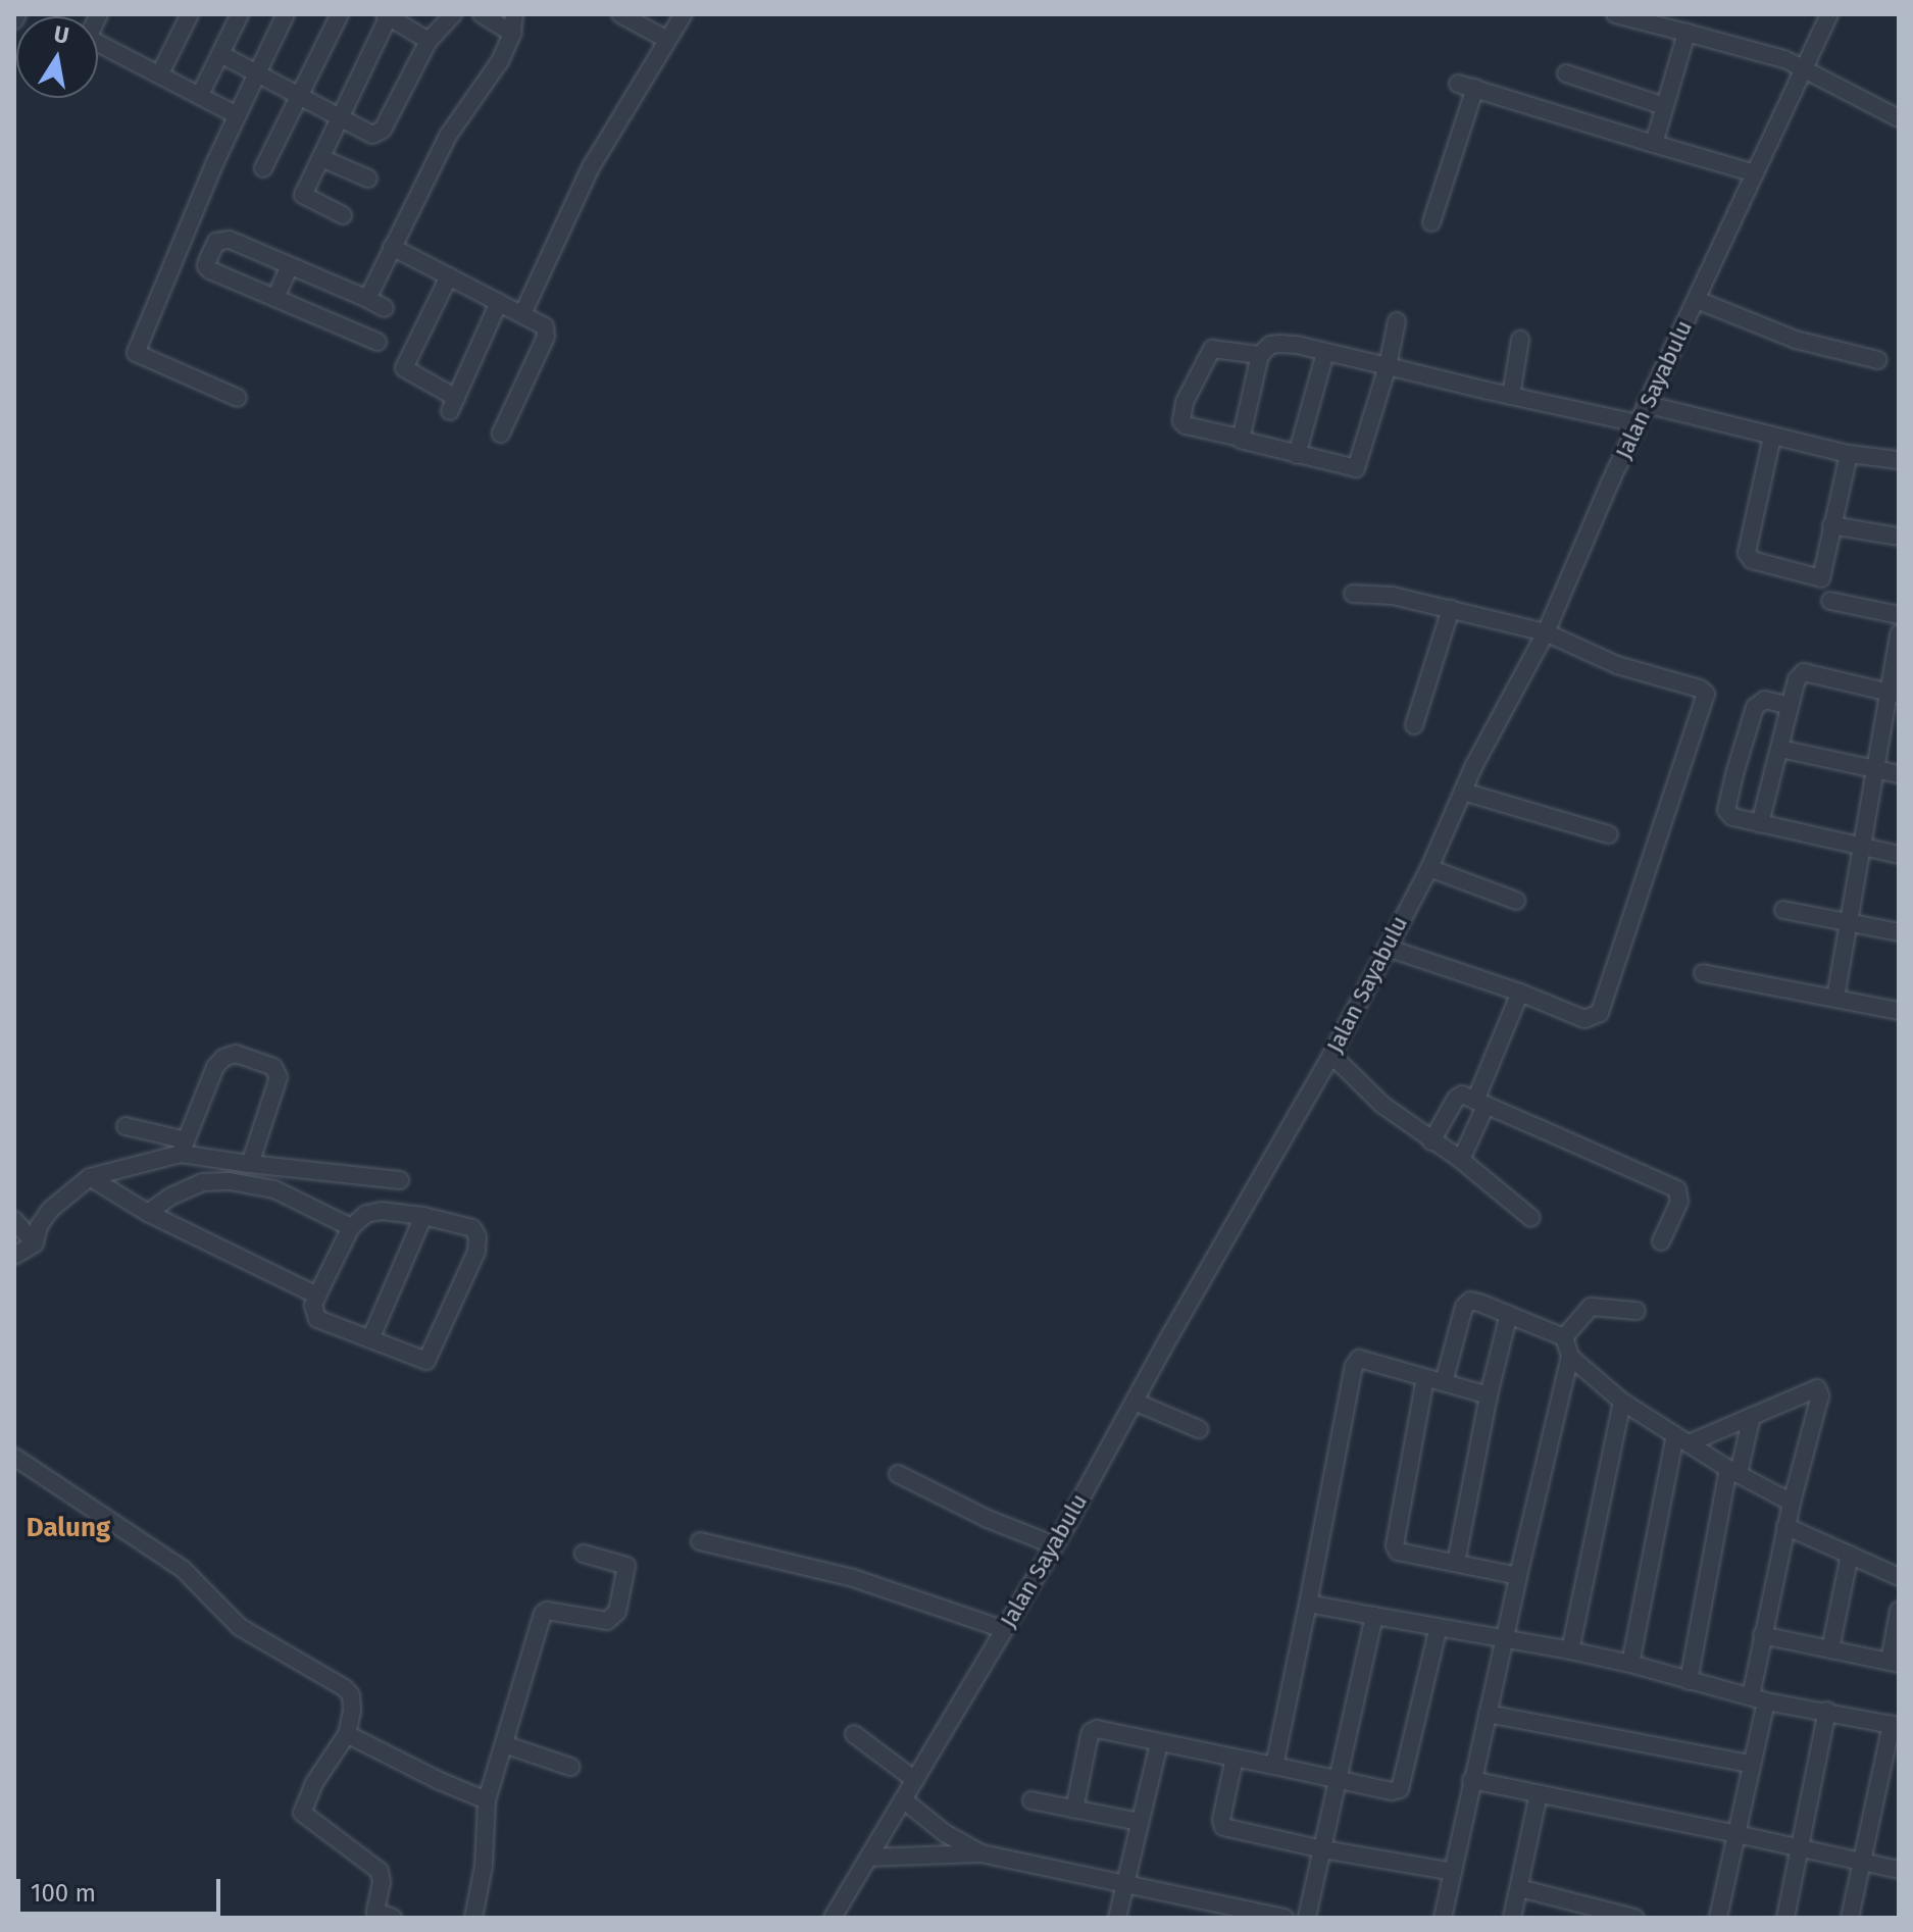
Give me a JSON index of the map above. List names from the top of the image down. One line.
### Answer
{"streets":{"street":["Jalan Sayabulu"]},"districts":["Dalung"],"scale_bar":"100 m","north":"top"}
